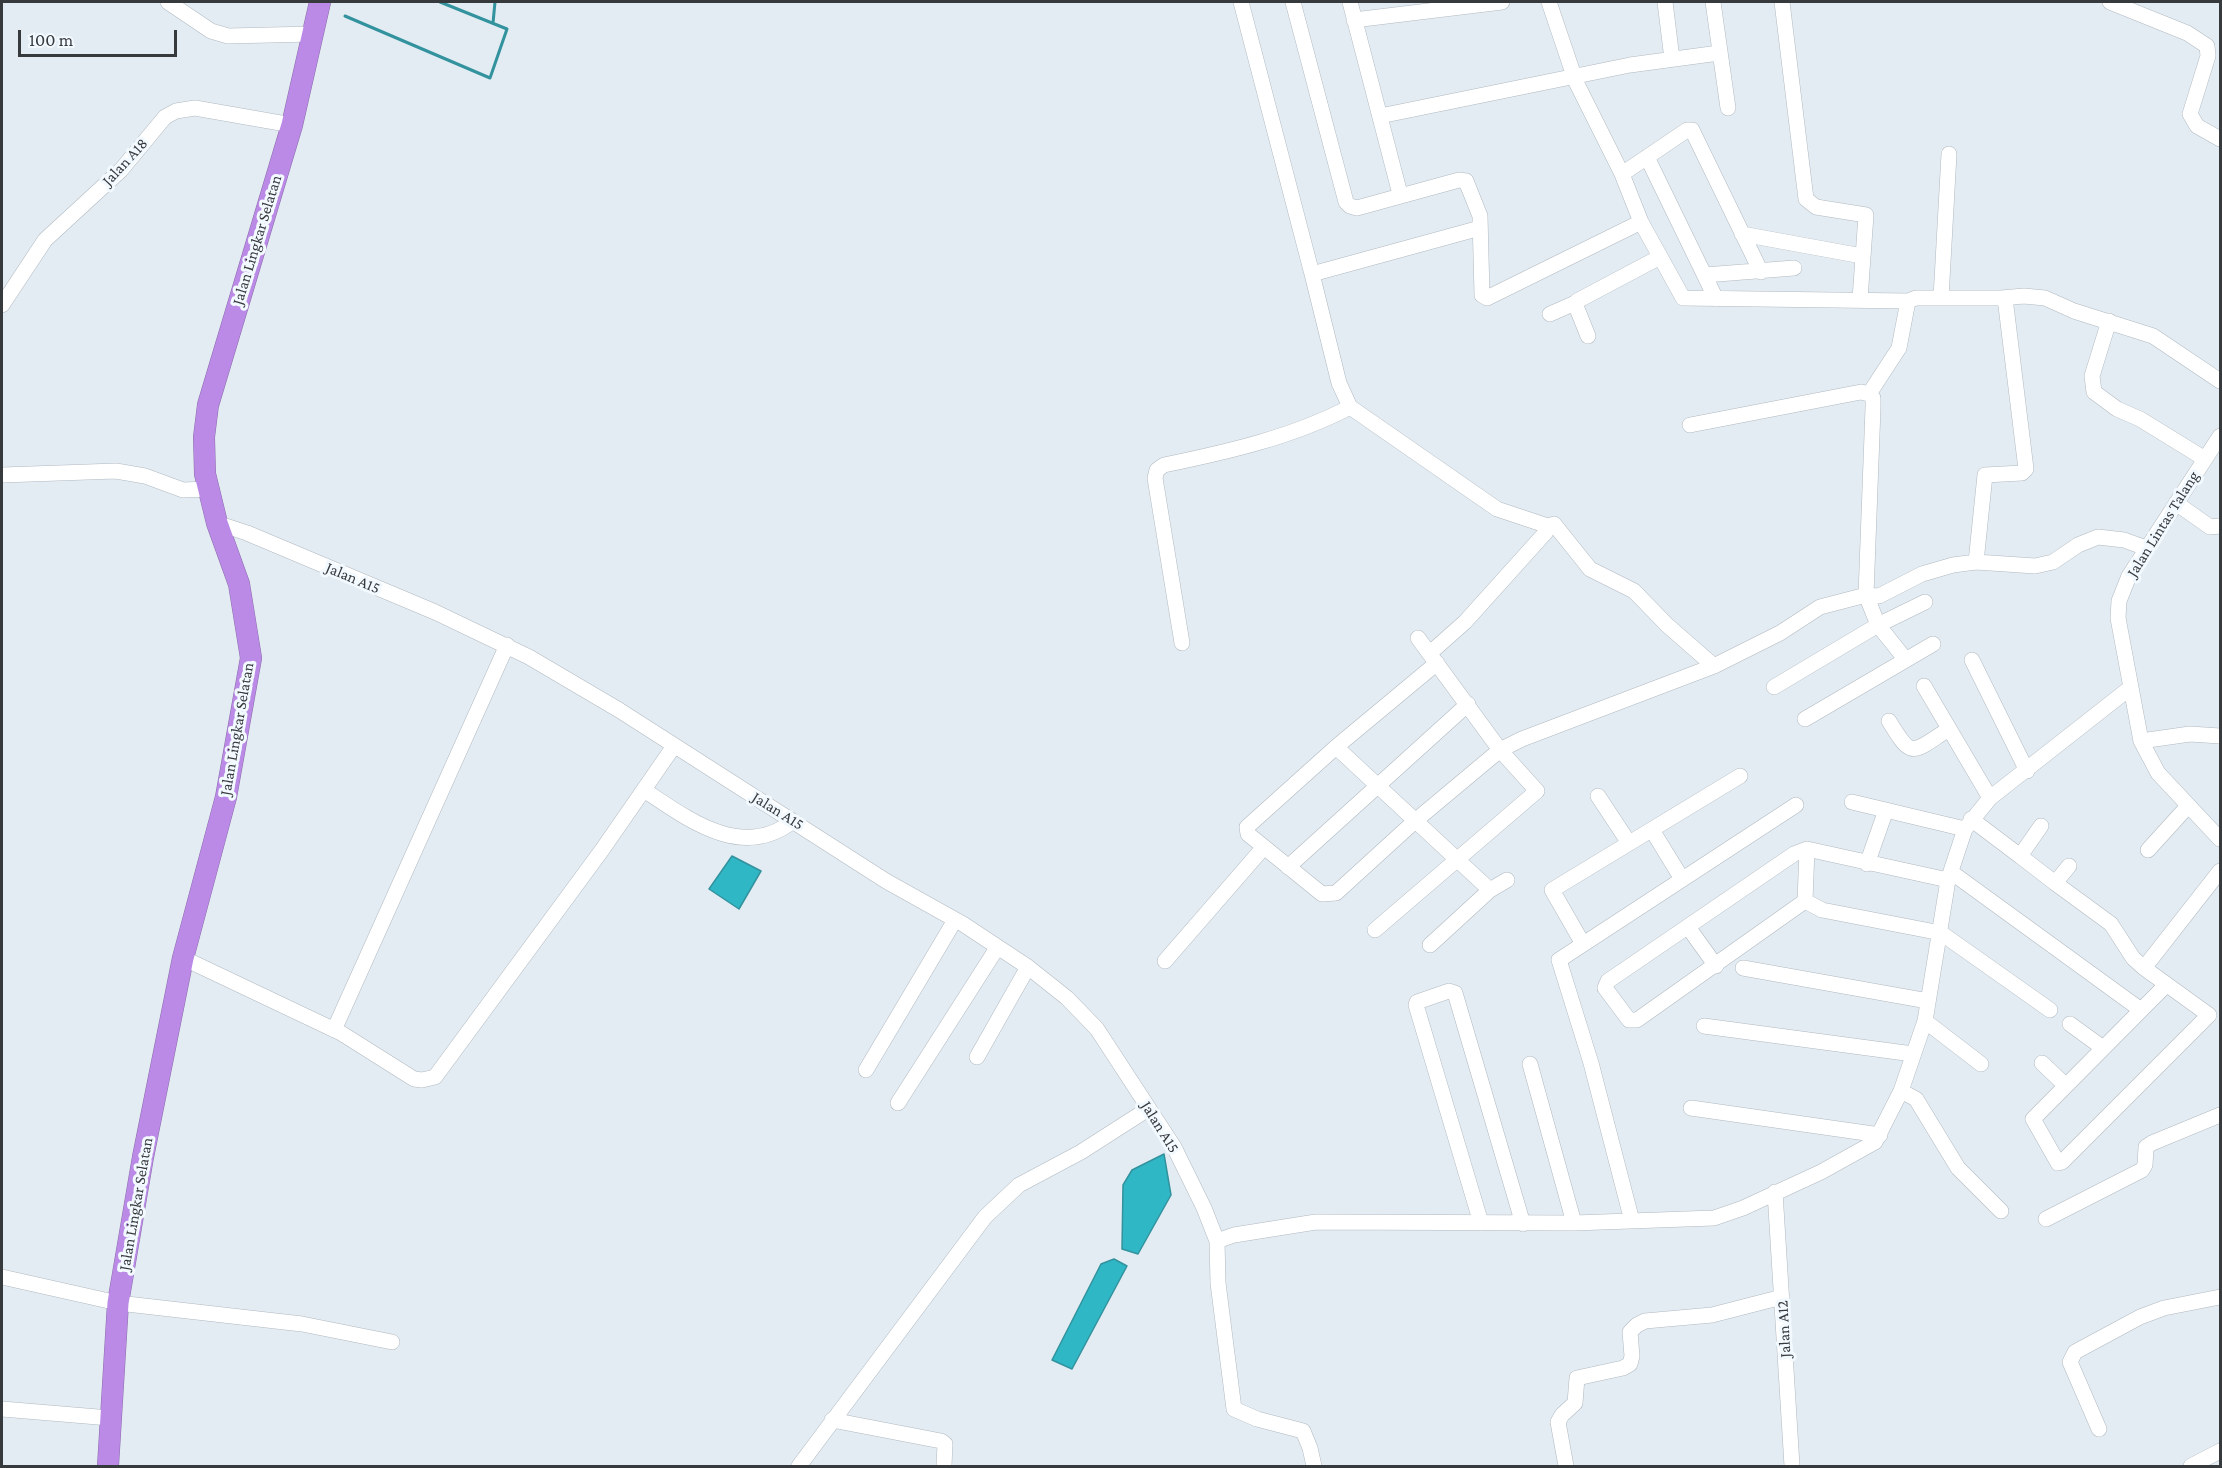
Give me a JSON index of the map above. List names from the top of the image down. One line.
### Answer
{"streets":{"highway":["Jalan Lingkar Selatan"],"street":["Jalan A18","Jalan Lintas Talang","Jalan A15","Jalan A12"]},"crossings":[["Jalan A18","Jalan Lingkar Selatan"],["Jalan Lingkar Selatan","Jalan A15"]],"scale_bar":"100 m"}
